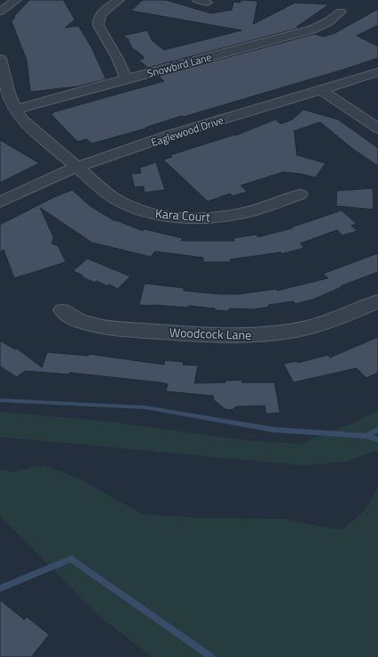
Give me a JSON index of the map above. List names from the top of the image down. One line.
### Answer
{"streets":{"street":["Snowbird Lane","Eaglewood Drive","Kara Court","Woodcock Lane"]},"crossings":[["Snowbird Lane","Kara Court"],["Eaglewood Drive","Kara Court"]]}
